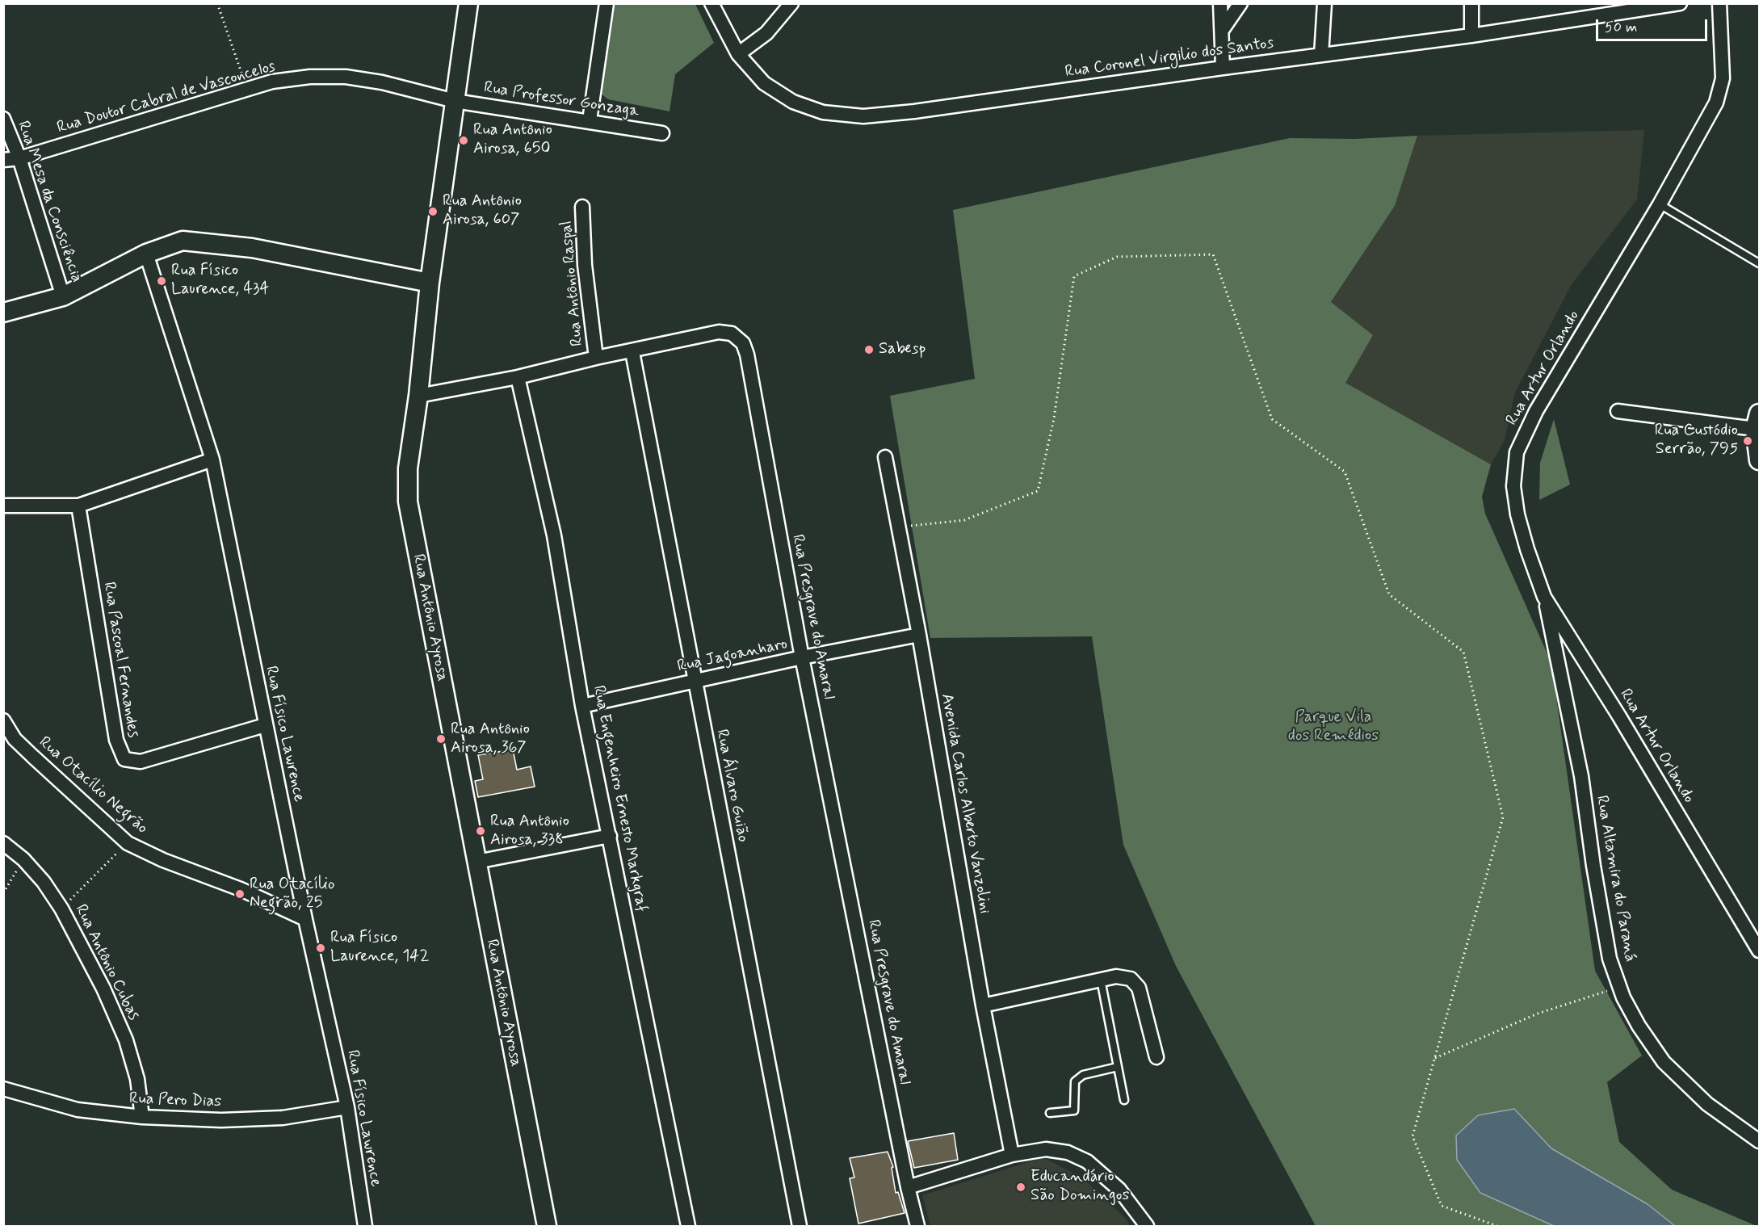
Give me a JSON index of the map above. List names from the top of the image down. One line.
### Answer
{"streets":{"street":["Rua Coronel Virgilio dos Santos","Rua Doutor Cabral de Vasconcelos","Rua Professor Gonzaga","Rua Mesa da Consciência","Rua Antônio Raspal","Rua Artur Orlando","Rua Presgrave do Amaral","Rua Antônio Ayrosa","Rua Jagoanharo","Rua Pascoal Fernandes","Rua Físico Lawrence","Rua Otacílio Negrão","Rua Álvaro Guião","Rua Engenheiro Ernesto Markgraf","Avenida Carlos Alberto Vanzolini","Rua Altamira do Paraná","Rua Antônio Cubas","Rua Pero Dias"]},"crossings":[["Rua Doutor Cabral de Vasconcelos","Rua Professor Gonzaga"],["Rua Doutor Cabral de Vasconcelos","Rua Mesa da Consciência"],["Rua Doutor Cabral de Vasconcelos","Rua Antônio Ayrosa"],["Rua Professor Gonzaga","Rua Antônio Ayrosa"],["Rua Antônio Raspal","Rua Presgrave do Amaral"],["Rua Artur Orlando","Rua Altamira do Paraná"],["Rua Presgrave do Amaral","Rua Antônio Ayrosa"],["Rua Presgrave do Amaral","Rua Jagoanharo"],["Rua Presgrave do Amaral","Rua Álvaro Guião"],["Rua Presgrave do Amaral","Rua Engenheiro Ernesto Markgraf"],["Rua Jagoanharo","Rua Álvaro Guião"],["Rua Jagoanharo","Rua Engenheiro Ernesto Markgraf"],["Rua Jagoanharo","Avenida Carlos Alberto Vanzolini"],["Rua Pascoal Fernandes","Rua Físico Lawrence"],["Rua Físico Lawrence","Rua Otacílio Negrão"],["Rua Físico Lawrence","Rua Pero Dias"],["Rua Antônio Cubas","Rua Pero Dias"]],"parks":["Parque Vila dos Remédios"],"places":["Rua Antônio Airosa, 650","Rua Antônio Airosa, 607","Rua Físico Laurence, 434","Sabesp","Rua Custódio Serrão, 795","Rua Antônio Airosa, 367","Rua Antônio Airosa, 338","Rua Otacílio Negrão, 25","Rua Físico Laurence, 142","Educandário São Domingos"],"scale_bar":"50 m"}
